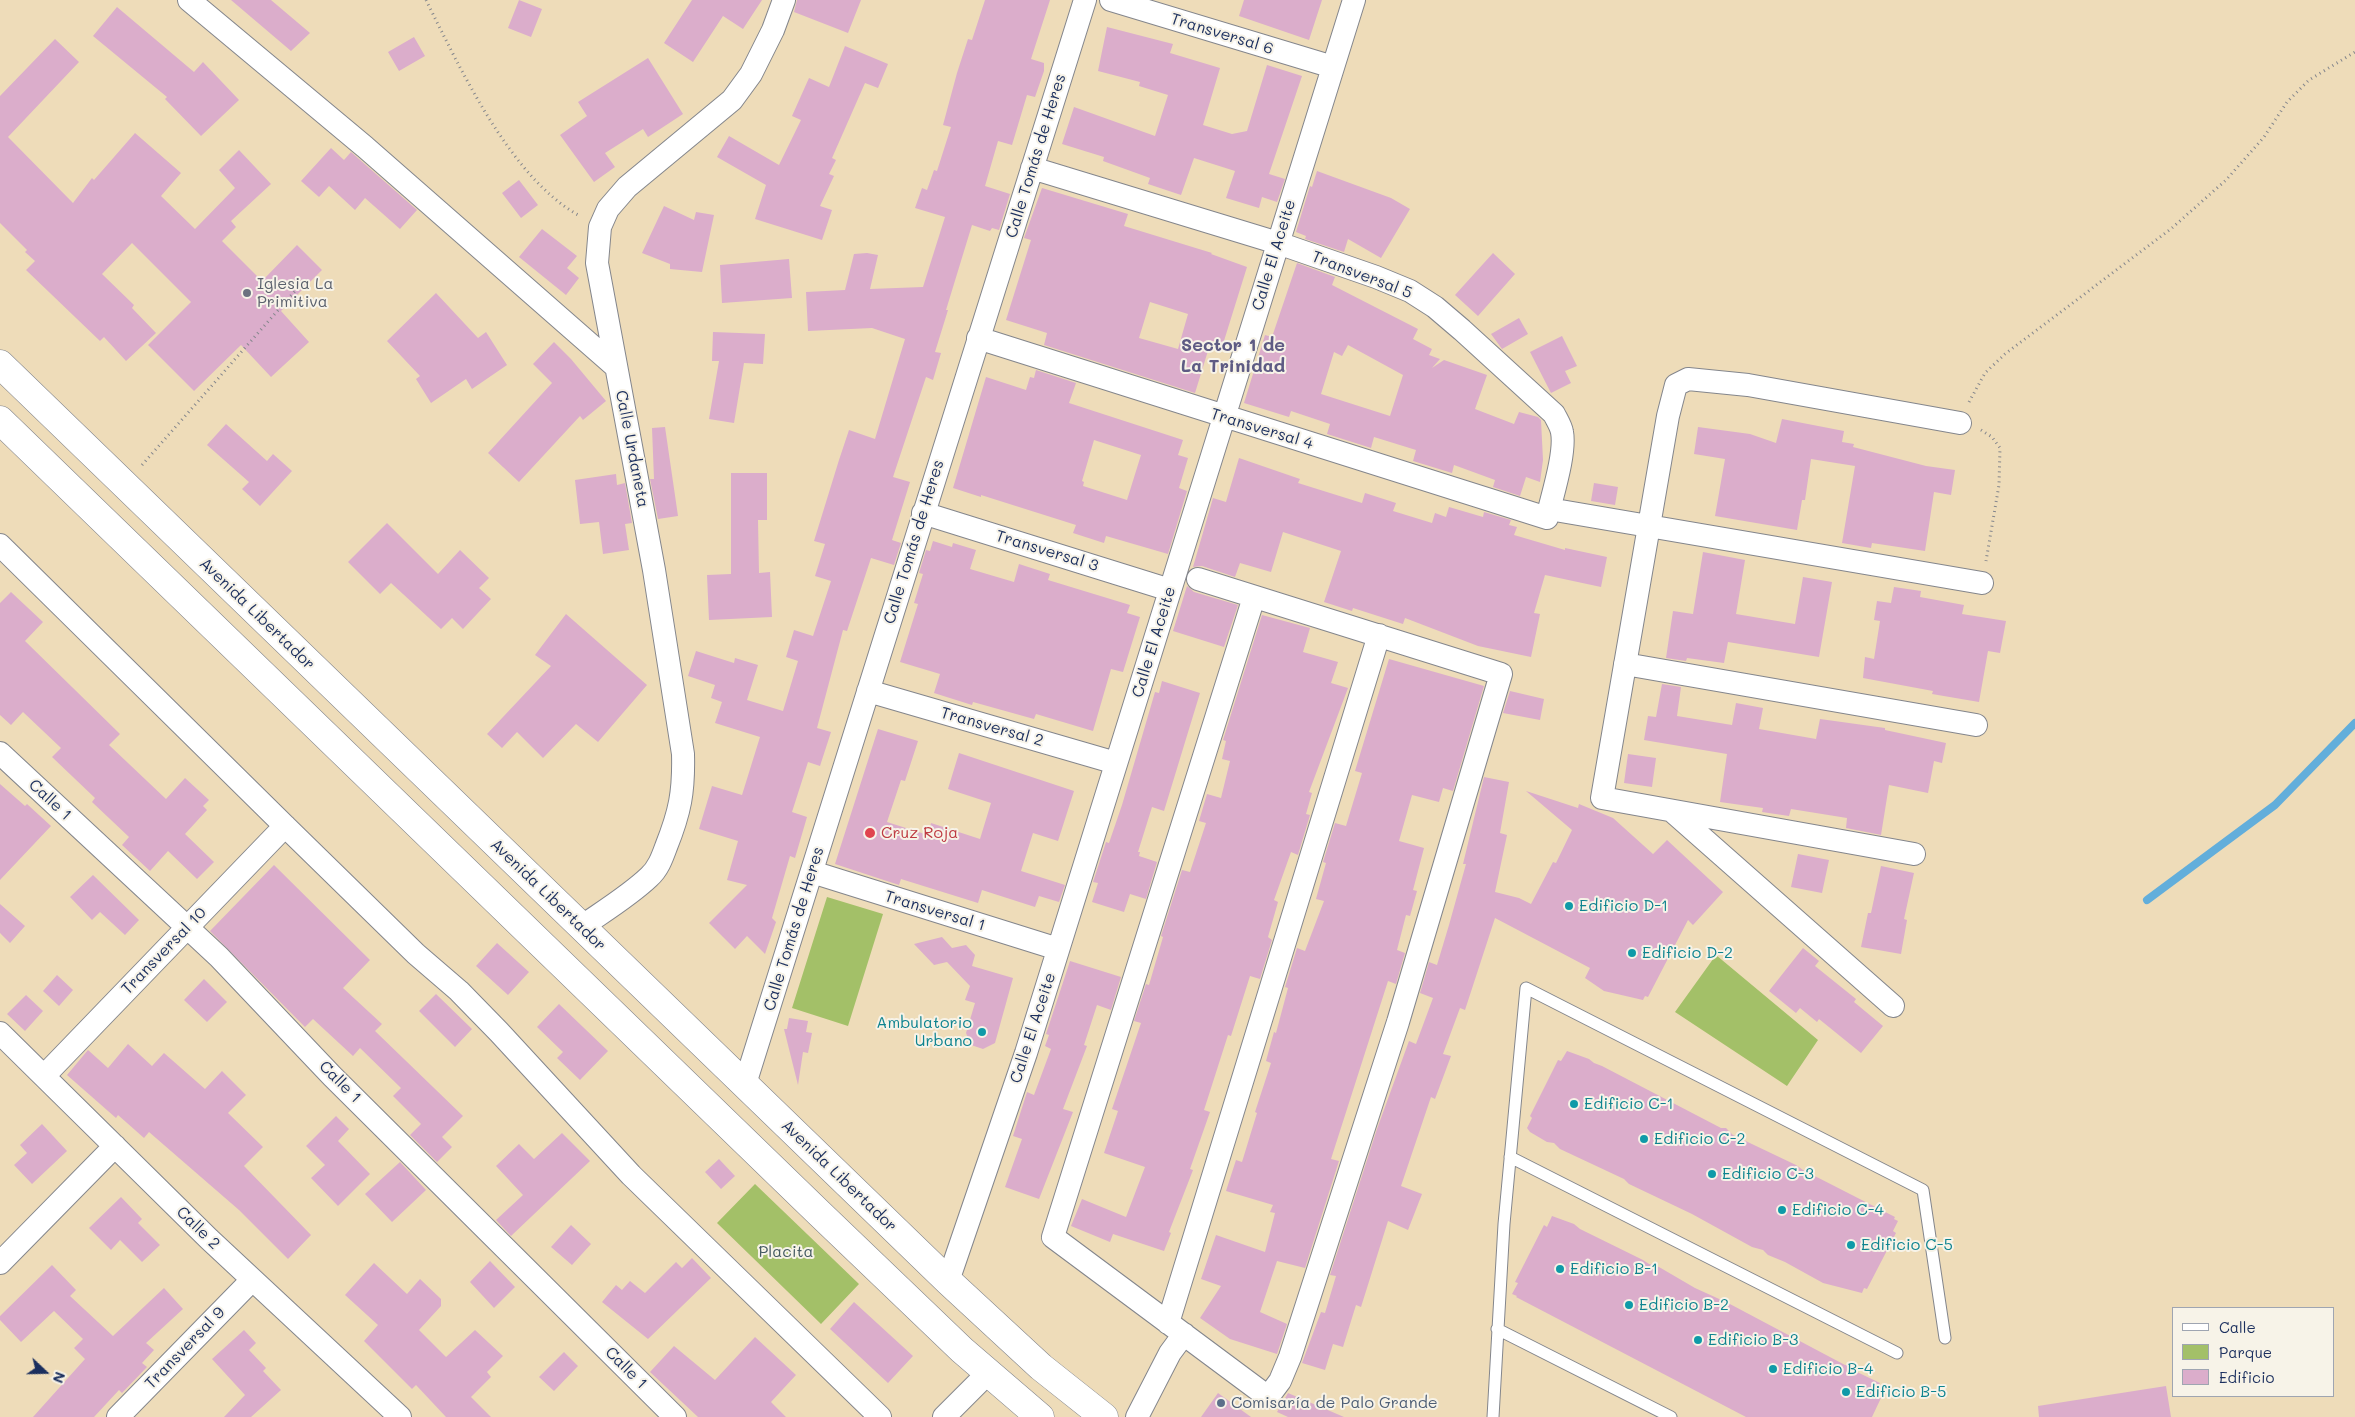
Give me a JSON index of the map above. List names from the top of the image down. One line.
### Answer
{"streets":{"main road":["Avenida Libertador"],"street":["Transversal 6","Calle Tomás de Heres","Calle El Aceite","Transversal 5","Transversal 4","Calle Urdaneta","Transversal 3","Transversal 2","Calle 1","Transversal 1","Transversal 10","Calle 2","Transversal 9"]},"crossings":[["Transversal 6","Calle El Aceite"],["Calle Tomás de Heres","Transversal 5"],["Calle Tomás de Heres","Transversal 4"],["Calle Tomás de Heres","Transversal 3"],["Calle Tomás de Heres","Avenida Libertador"],["Calle Tomás de Heres","Transversal 2"],["Calle Tomás de Heres","Transversal 1"],["Calle El Aceite","Transversal 5"],["Calle El Aceite","Transversal 4"],["Calle El Aceite","Transversal 3"],["Calle El Aceite","Avenida Libertador"],["Calle El Aceite","Transversal 2"],["Calle El Aceite","Transversal 1"],["Transversal 5","Transversal 4"],["Calle Urdaneta","Avenida Libertador"],["Calle 1","Transversal 10"],["Transversal 10","Calle 2"],["Calle 2","Transversal 9"]],"districts":["Sector 1 de La Trinidad"],"parks":["Placita"],"places":["Iglesia La Primitiva","Cruz Roja","Edificio D-1","Edificio D-2","Ambulatorio Urbano","Edificio C-1","Edificio C-2","Edificio C-3","Edificio C-4","Edificio C-5","Edificio B-1","Edificio B-2","Edificio B-3","Edificio B-4","Edificio B-5","Comisaría de Palo Grande"],"legend":["Calle","Parque","Edificio"],"north":"right"}
